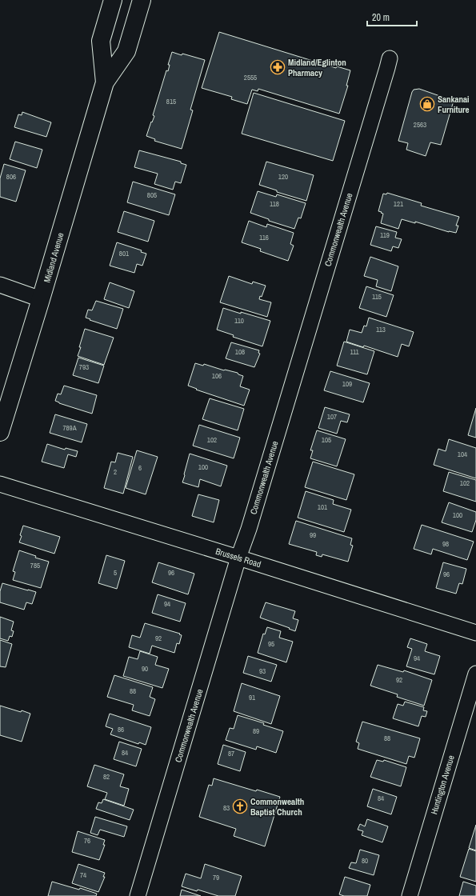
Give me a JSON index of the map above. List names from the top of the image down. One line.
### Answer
{"streets":{"main road":["Midland Avenue"],"street":["Commonwealth Avenue","Brussels Road","Huntington Avenue"]},"crossings":[["Commonwealth Avenue","Brussels Road"]],"places":{"pharmacy":["Midland/Eglinton Pharmacy"],"shop":["Sankanai Furniture"],"church":["Commonwealth Baptist Church"]},"house_numbers":["2555","815","2563","806","120","805","118","121","119","116","801","115","110","113","108","111","793","106","109","107","789A","102","105","104","100","6","2","102","101","100","99","98","785","5","96","96","94","92","95","94","90","93","92","88","91","86","89","88","84","87","82","84","83","76","80","74","79"],"scale_bar":"20 m"}
